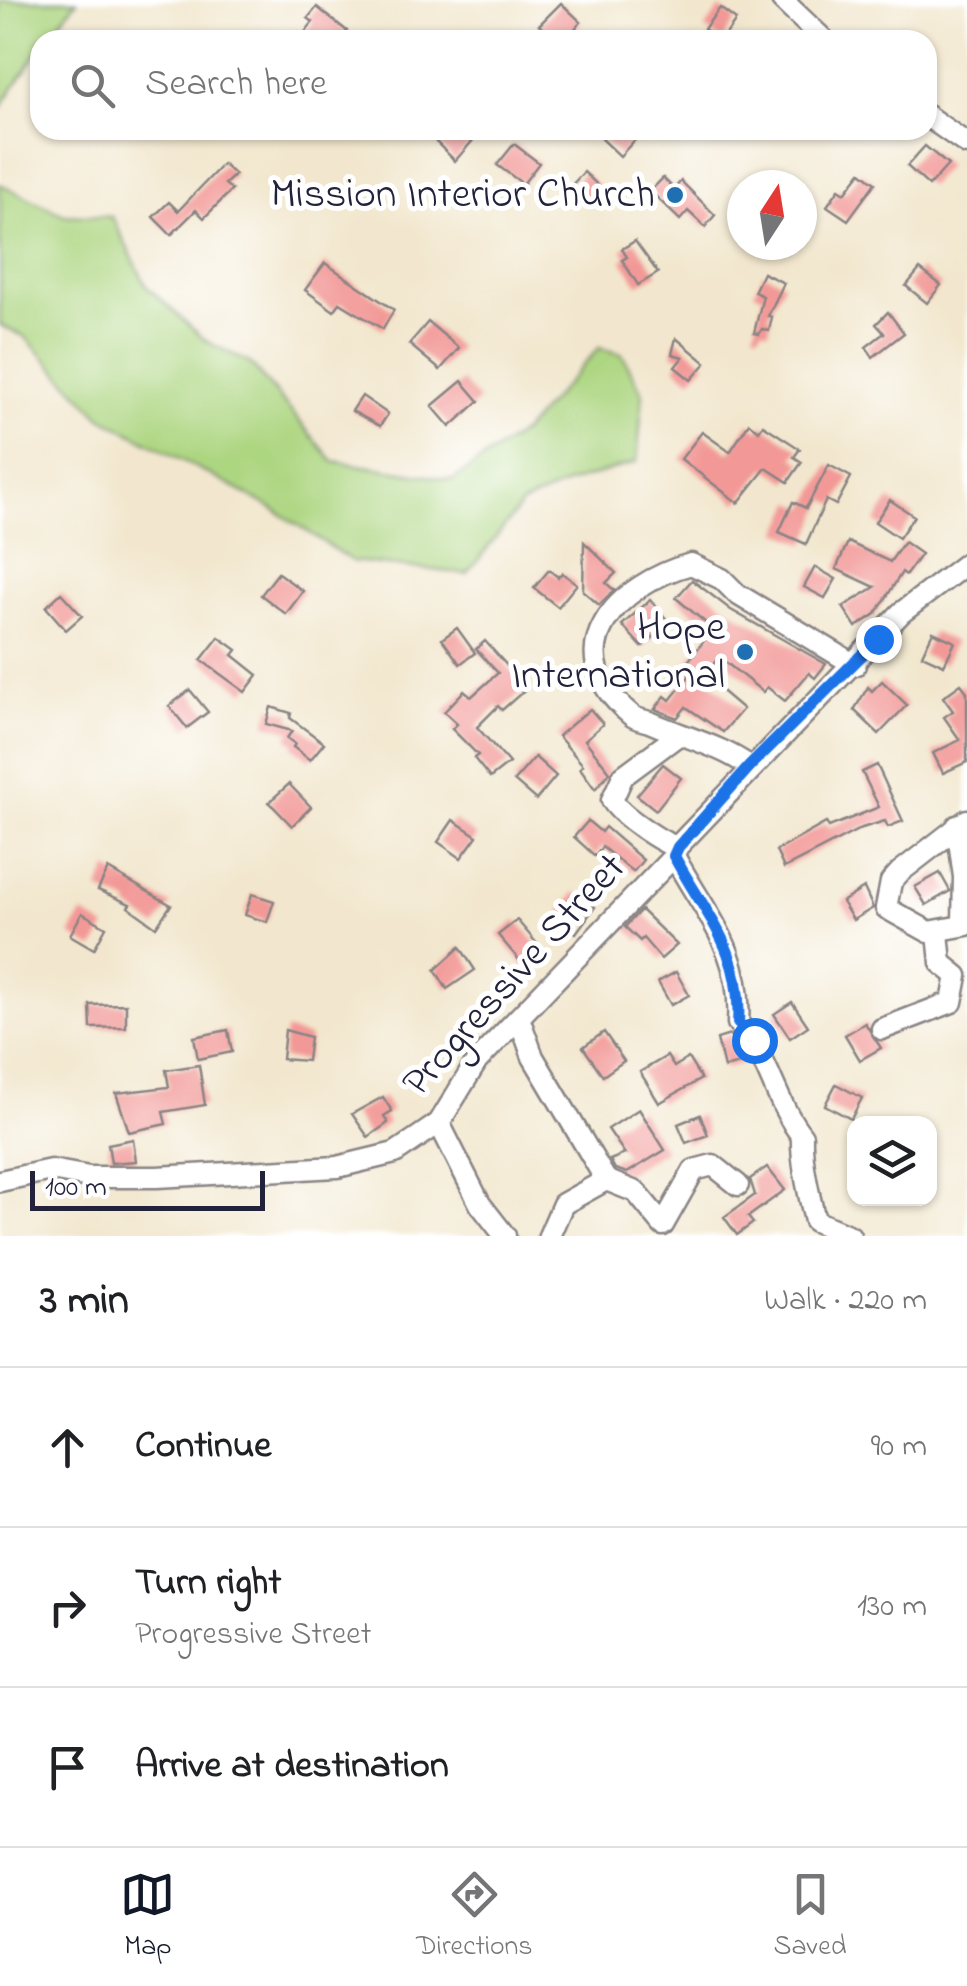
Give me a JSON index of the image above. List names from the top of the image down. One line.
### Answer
{"streets":{"street":["Progressive Street"]},"places":["Mission Interior Church","Hope International"],"scale_bar":"100 m","north":"top","page":{"search":"Search here","scale":"100 m","heading":["3 min","Walk · 220 m"],"list":[["Continue","90 m"],["Turn right","Progressive Street","130 m"],"Arrive at destination"],"nav":["Map","Directions","Saved"]}}
